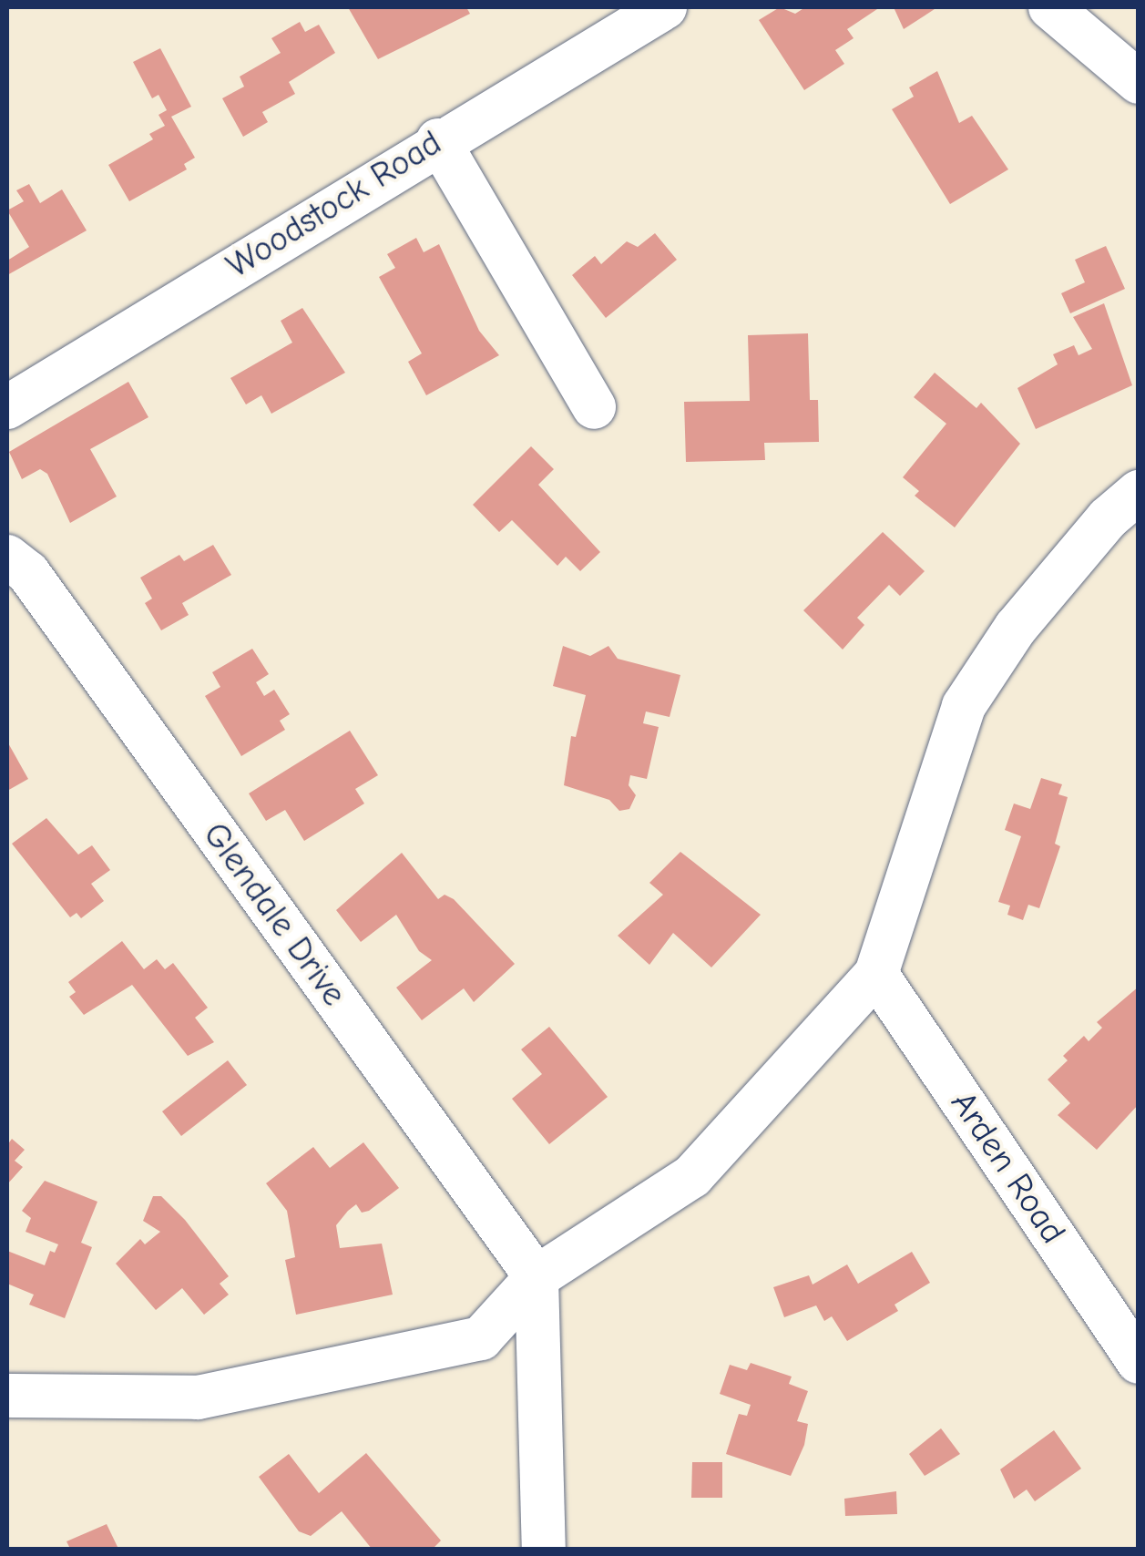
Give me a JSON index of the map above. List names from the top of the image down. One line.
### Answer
{"streets":{"street":["Woodstock Road","Glendale Drive","Arden Road"]}}
